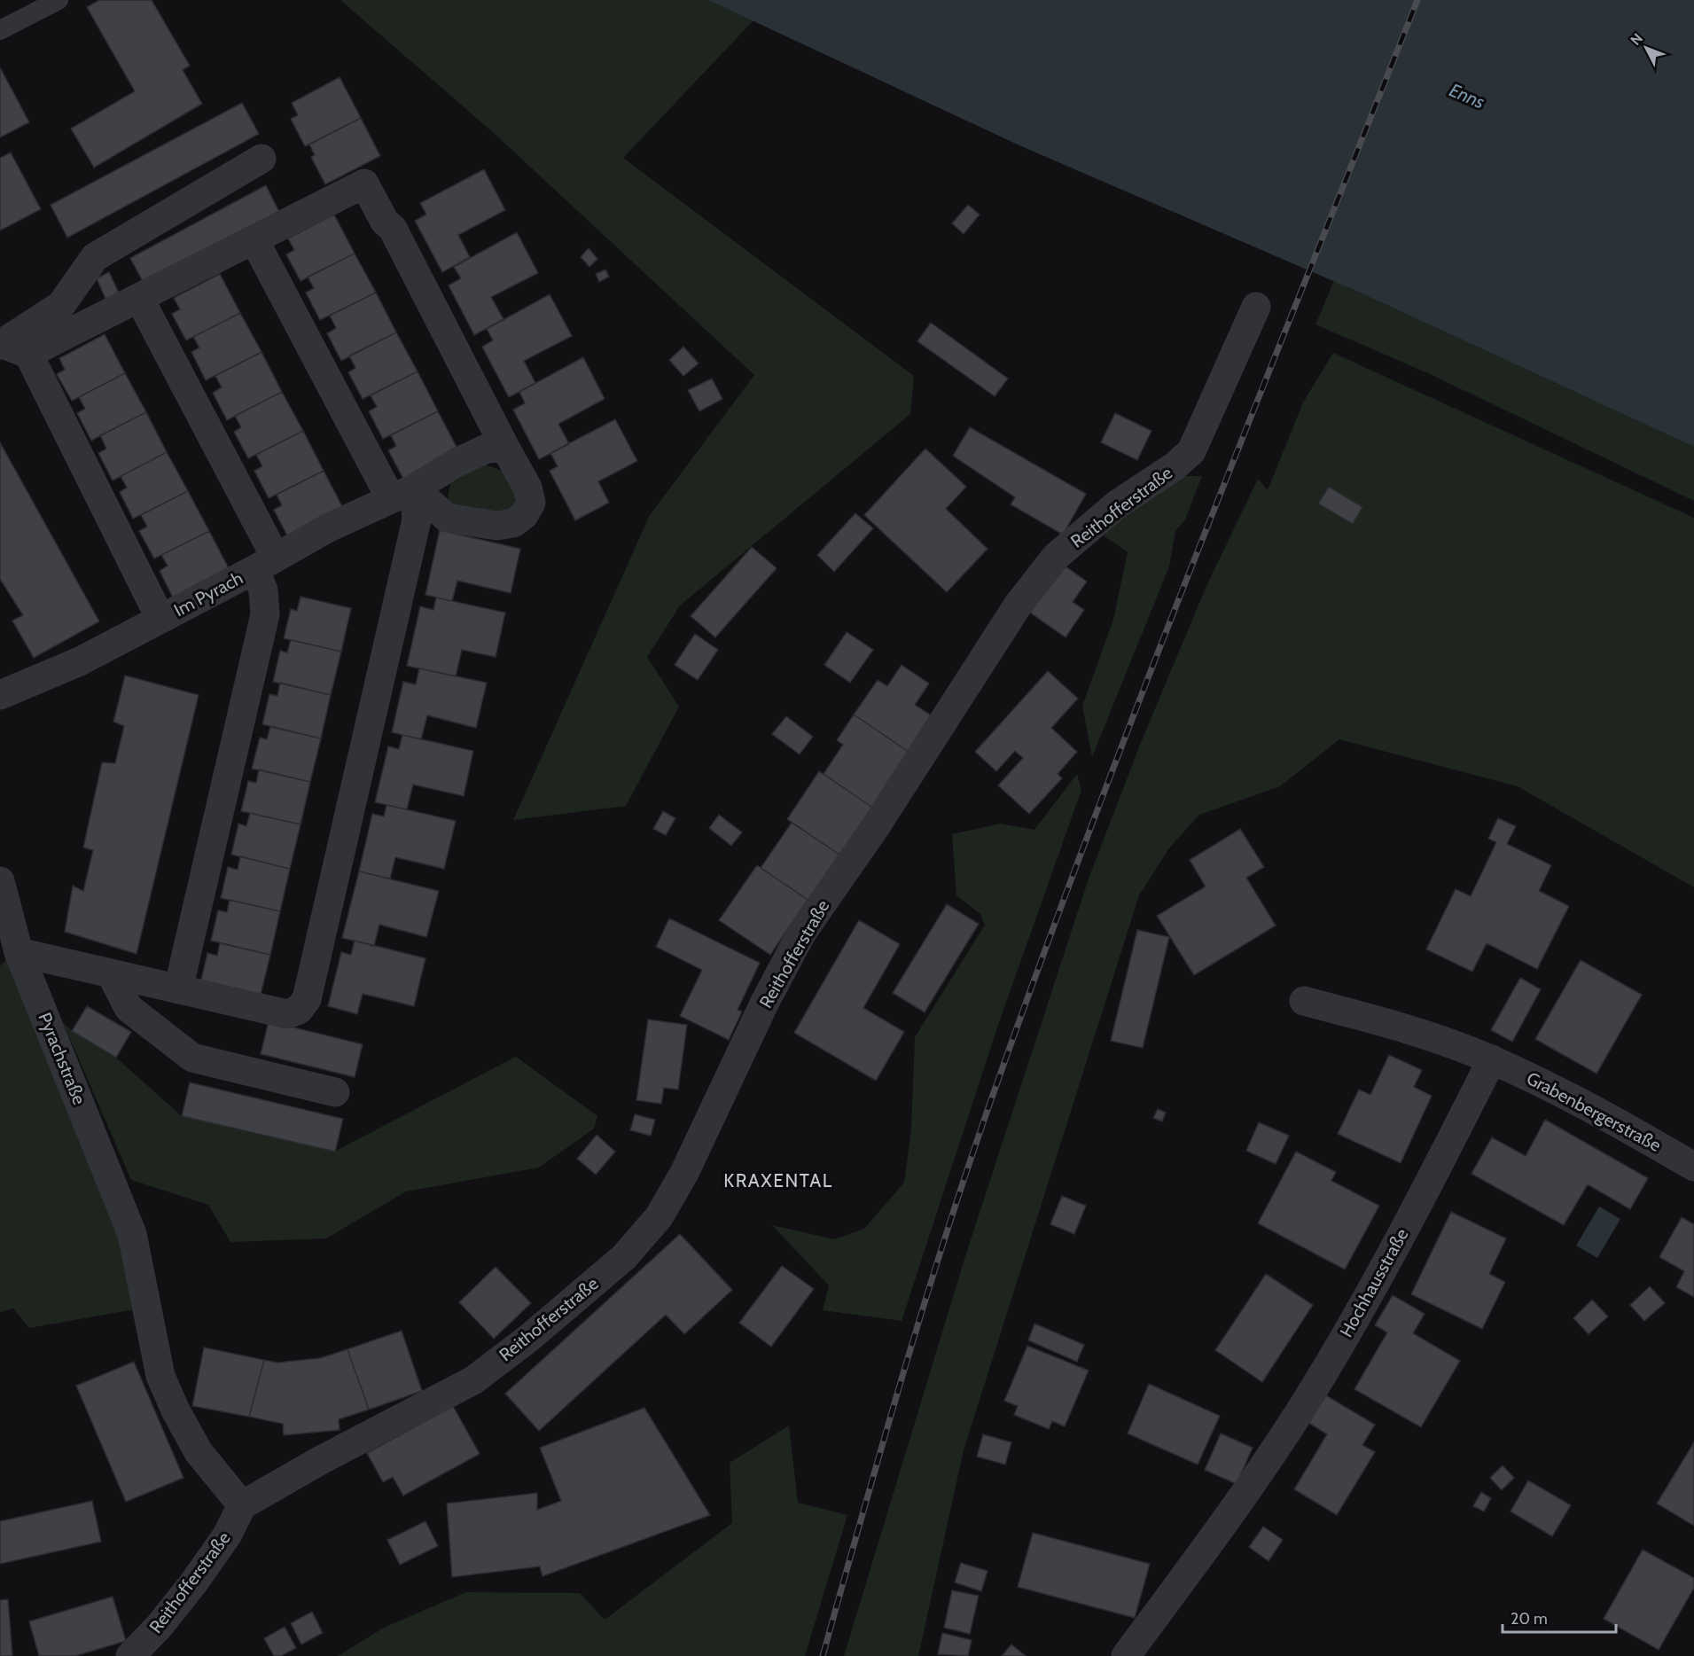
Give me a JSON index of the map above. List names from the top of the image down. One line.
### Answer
{"streets":{"street":["Reithofferstraße","Im Pyrach","Pyrachstraße","Grabenbergerstraße","Hochhausstraße"]},"crossings":[["Reithofferstraße","Pyrachstraße"],["Grabenbergerstraße","Hochhausstraße"]],"districts":["KRAXENTAL"],"water":["Enns"],"scale_bar":"20 m","north":"top left"}
